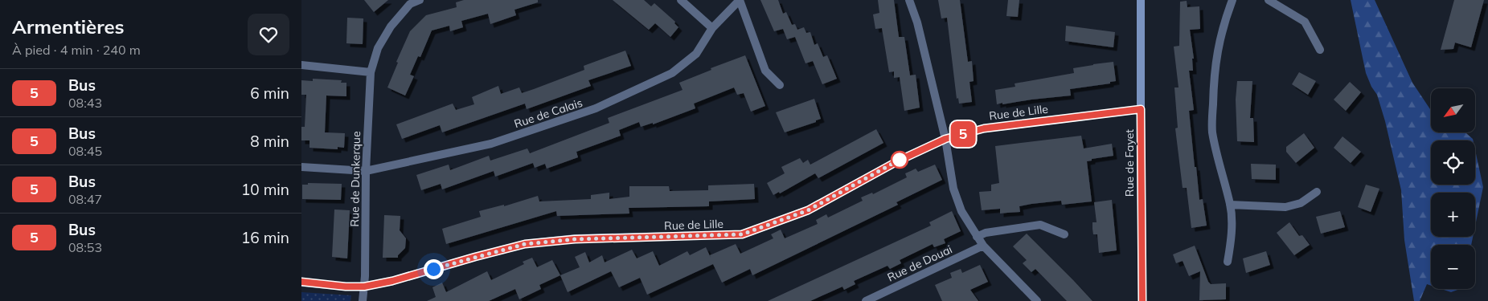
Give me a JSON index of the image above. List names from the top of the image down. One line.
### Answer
{"streets":{"main road":["Rue de Fayet"],"street":["Rue de Lille","Rue de Calais","Rue de Dunkerque","Rue de Douai"]},"crossings":[["Rue de Lille","Rue de Fayet"],["Rue de Lille","Rue de Dunkerque"],["Rue de Calais","Rue de Dunkerque"]],"lines":["bus line 5"],"north":"bottom left","page":{"heading":["Armentières","À pied · 4 min · 240 m"],"on_map":"5","list":[{"mark":"5","name":"Bus","note":"08:43","value":"6 min"},{"mark":"5","name":"Bus","note":"08:45","value":"8 min"},{"mark":"5","name":"Bus","note":"08:47","value":"10 min"},{"mark":"5","name":"Bus","note":"08:53","value":"16 min"}],"map_buttons":["+","−"]}}
